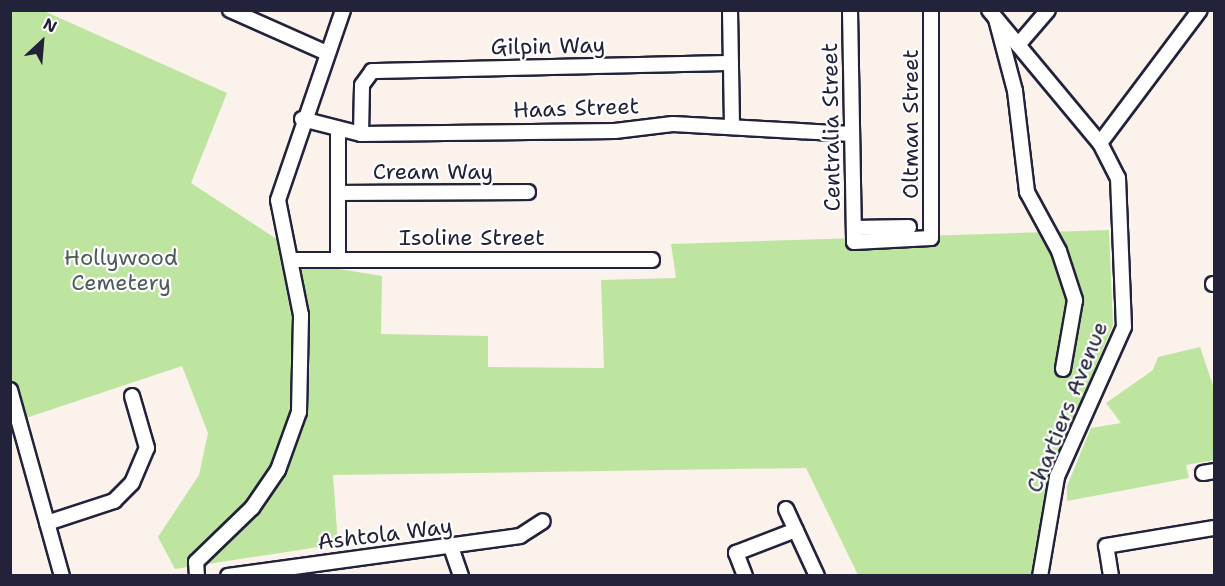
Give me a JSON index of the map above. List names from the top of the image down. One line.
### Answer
{"streets":{"street":["Gilpin Way","Haas Street","Oltman Street","Centralia Street","Cream Way","Isoline Street","Chartiers Avenue","Ashtola Way"]},"crossings":[["Gilpin Way","Haas Street"],["Haas Street","Centralia Street"],["Oltman Street","Centralia Street"]],"parks":["Hollywood Cemetery"],"north":"top right"}
